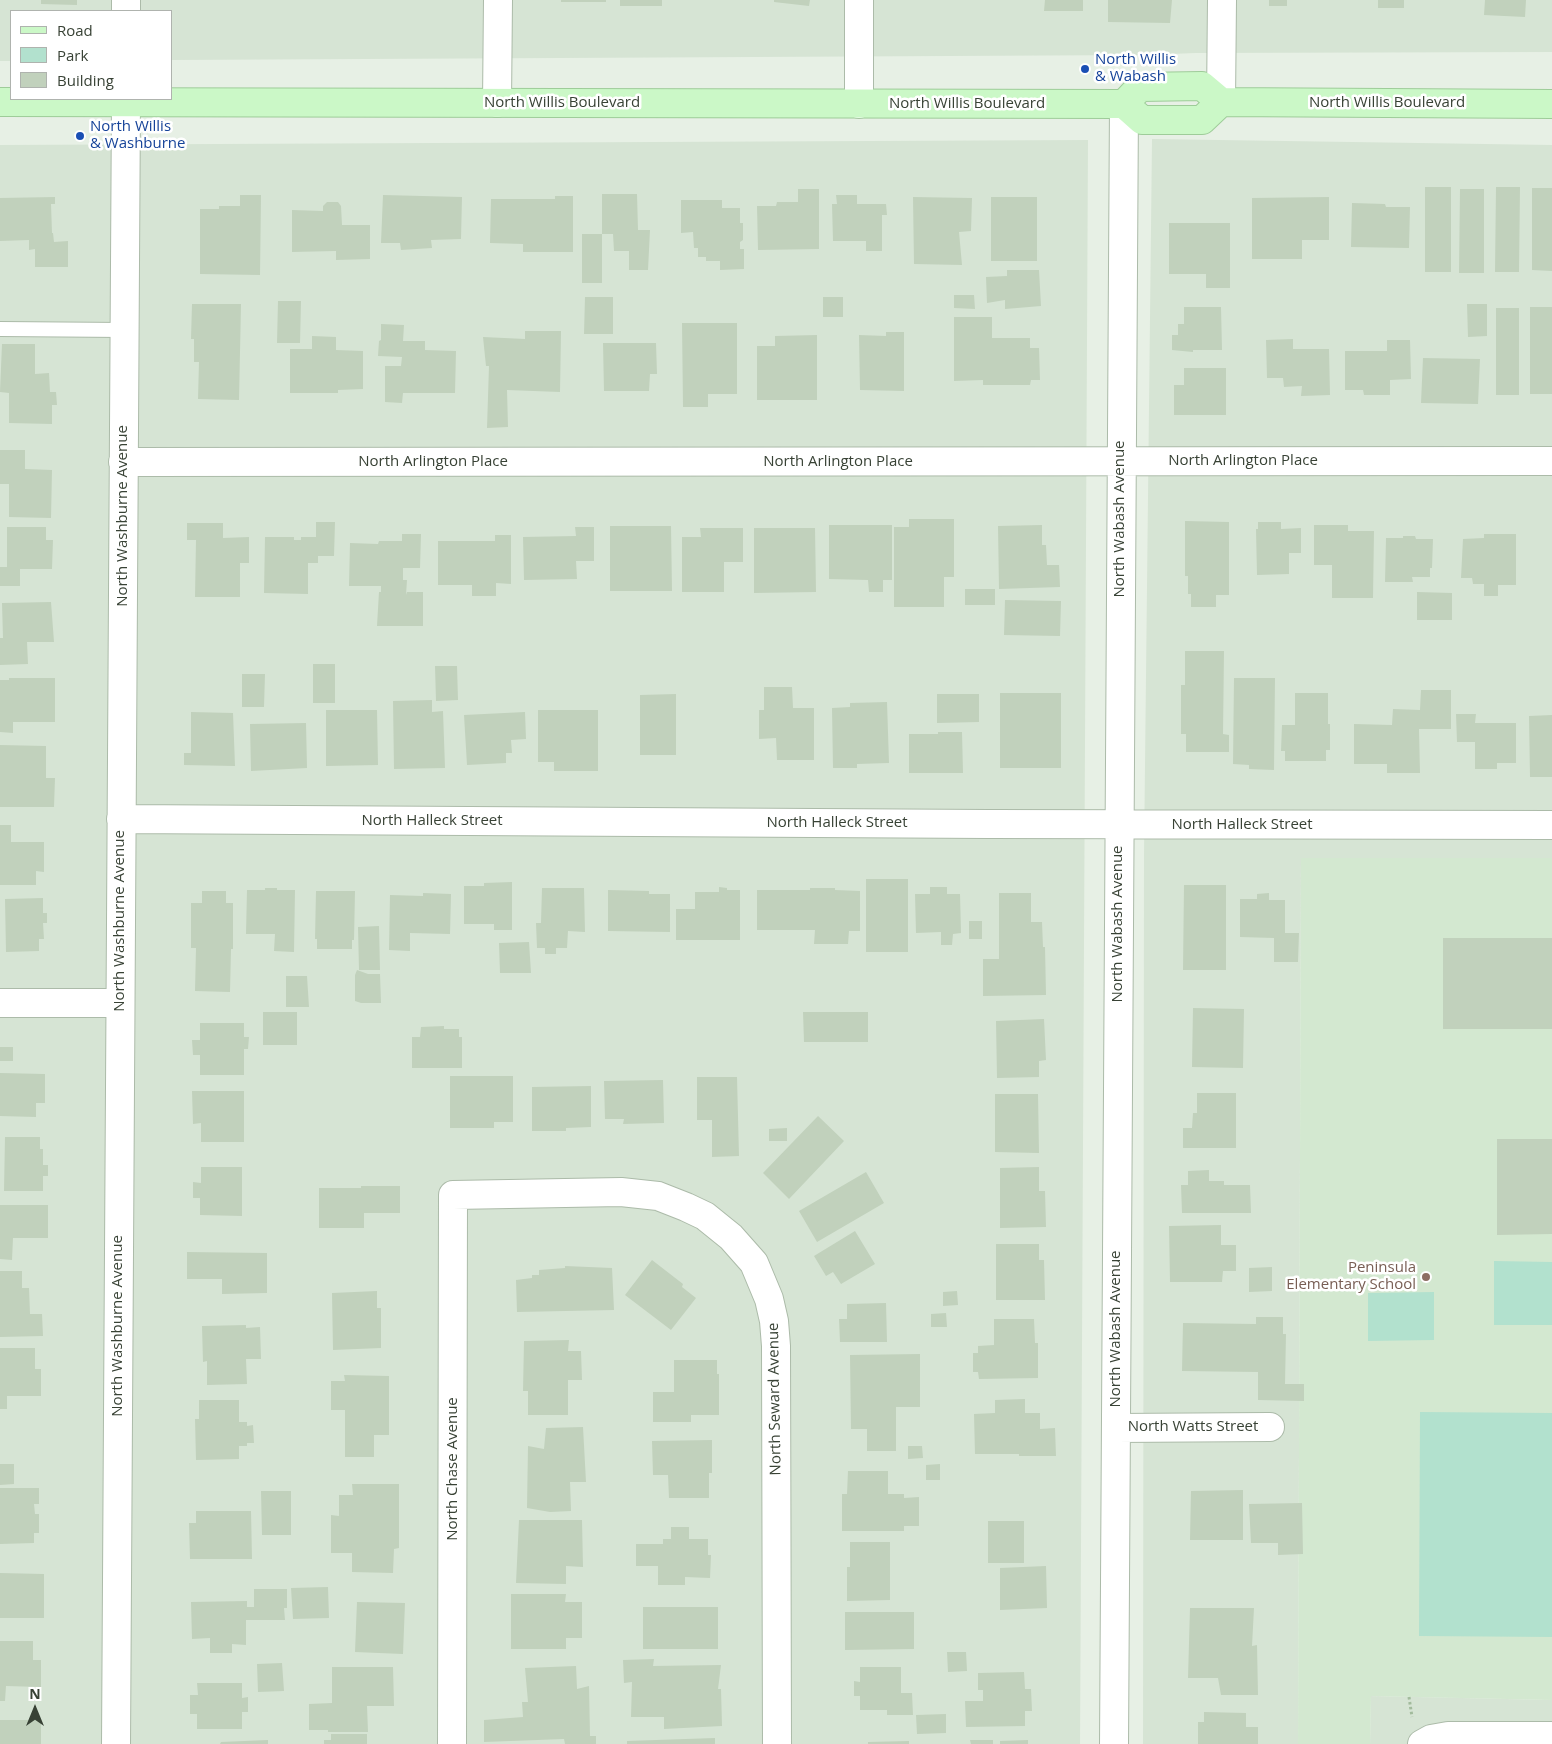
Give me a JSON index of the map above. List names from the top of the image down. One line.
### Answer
{"streets":{"street":["North Willis Boulevard","North Arlington Place","North Washburne Avenue","North Wabash Avenue","North Halleck Street","North Seward Avenue","North Watts Street","North Chase Avenue"]},"crossings":[["North Willis Boulevard","North Washburne Avenue"],["North Willis Boulevard","North Wabash Avenue"],["North Arlington Place","North Washburne Avenue"],["North Arlington Place","North Wabash Avenue"],["North Washburne Avenue","North Halleck Street"],["North Wabash Avenue","North Halleck Street"],["North Wabash Avenue","North Watts Street"],["North Seward Avenue","North Chase Avenue"]],"places":["North Willis & Wabash","North Willis & Washburne","Peninsula Elementary School"],"legend":["Road","Park","Building"],"north":"top"}
